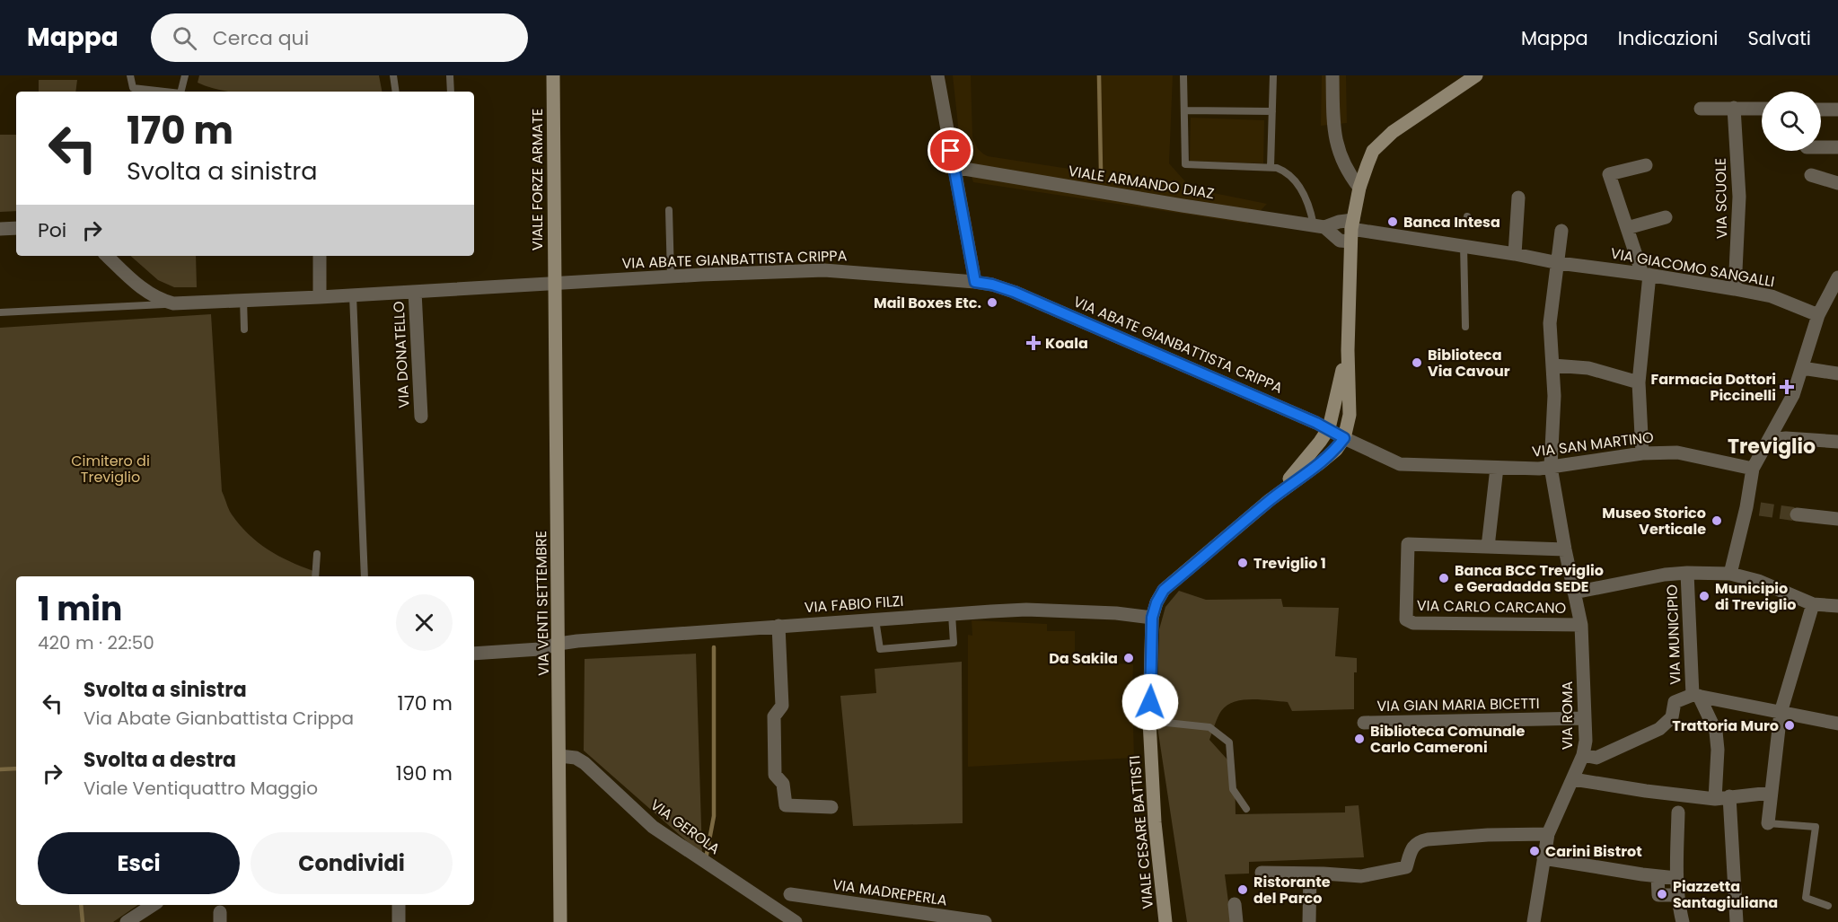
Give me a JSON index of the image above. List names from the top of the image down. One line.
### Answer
{"streets":{"street":["VIALE FORZE ARMATE","VIALE ARMANDO DIAZ","VIA SCUOLE","VIA ABATE GIANBATTISTA CRIPPA","VIA GIACOMO SANGALLI","VIA DONATELLO","VIA SAN MARTINO","VIA VENTI SETTEMBRE","VIA FABIO FILZI","VIA CARLO CARCANO","VIA MUNICIPIO","VIA GIAN MARIA BICETTI","VIA ROMA","VIA GEROLA","VIALE CESARE BATTISTI","VIA MADREPERLA"]},"crossings":[["VIALE FORZE ARMATE","VIA ABATE GIANBATTISTA CRIPPA"],["VIALE FORZE ARMATE","VIA VENTI SETTEMBRE"],["VIALE ARMANDO DIAZ","VIA GIACOMO SANGALLI"],["VIA SCUOLE","VIA GIACOMO SANGALLI"],["VIA ABATE GIANBATTISTA CRIPPA","VIA DONATELLO"],["VIA ABATE GIANBATTISTA CRIPPA","VIA SAN MARTINO"],["VIA ABATE GIANBATTISTA CRIPPA","VIA VENTI SETTEMBRE"],["VIA ABATE GIANBATTISTA CRIPPA","VIALE CESARE BATTISTI"],["VIA GIACOMO SANGALLI","VIA ROMA"],["VIA SAN MARTINO","VIA ROMA"],["VIA SAN MARTINO","VIALE CESARE BATTISTI"],["VIA VENTI SETTEMBRE","VIA FABIO FILZI"],["VIA VENTI SETTEMBRE","VIA GEROLA"],["VIA FABIO FILZI","VIALE CESARE BATTISTI"],["VIA CARLO CARCANO","VIA ROMA"],["VIA GIAN MARIA BICETTI","VIA ROMA"]],"districts":["Treviglio"],"parks":["Cimitero di Treviglio"],"places":{"other":["Banca Intesa","Mail Boxes Etc.","Biblioteca Via Cavour","Museo Storico Verticale","Treviglio 1","Banca BCC Treviglio e Geradadda SEDE","Municipio di Treviglio","Da Sakila","Trattoria Muro","Biblioteca Comunale Carlo Cameroni","Carini Bistrot","Ristorante del Parco","Piazzetta Santagiuliana"],"health":["Koala","Farmacia Dottori Piccinelli"]},"page":{"header":"Mappa","search":"Cerca qui","nav":["Mappa","Indicazioni","Salvati"],"turn":["170 m","Svolta a sinistra"],"then":"Poi","heading":["1 min","420 m · 22:50"],"list":[{"name":"Svolta a sinistra","note":"Via Abate Gianbattista Crippa","value":"170 m"},{"name":"Svolta a destra","note":"Viale Ventiquattro Maggio","value":"190 m"}],"buttons":["Esci","Condividi"]}}
